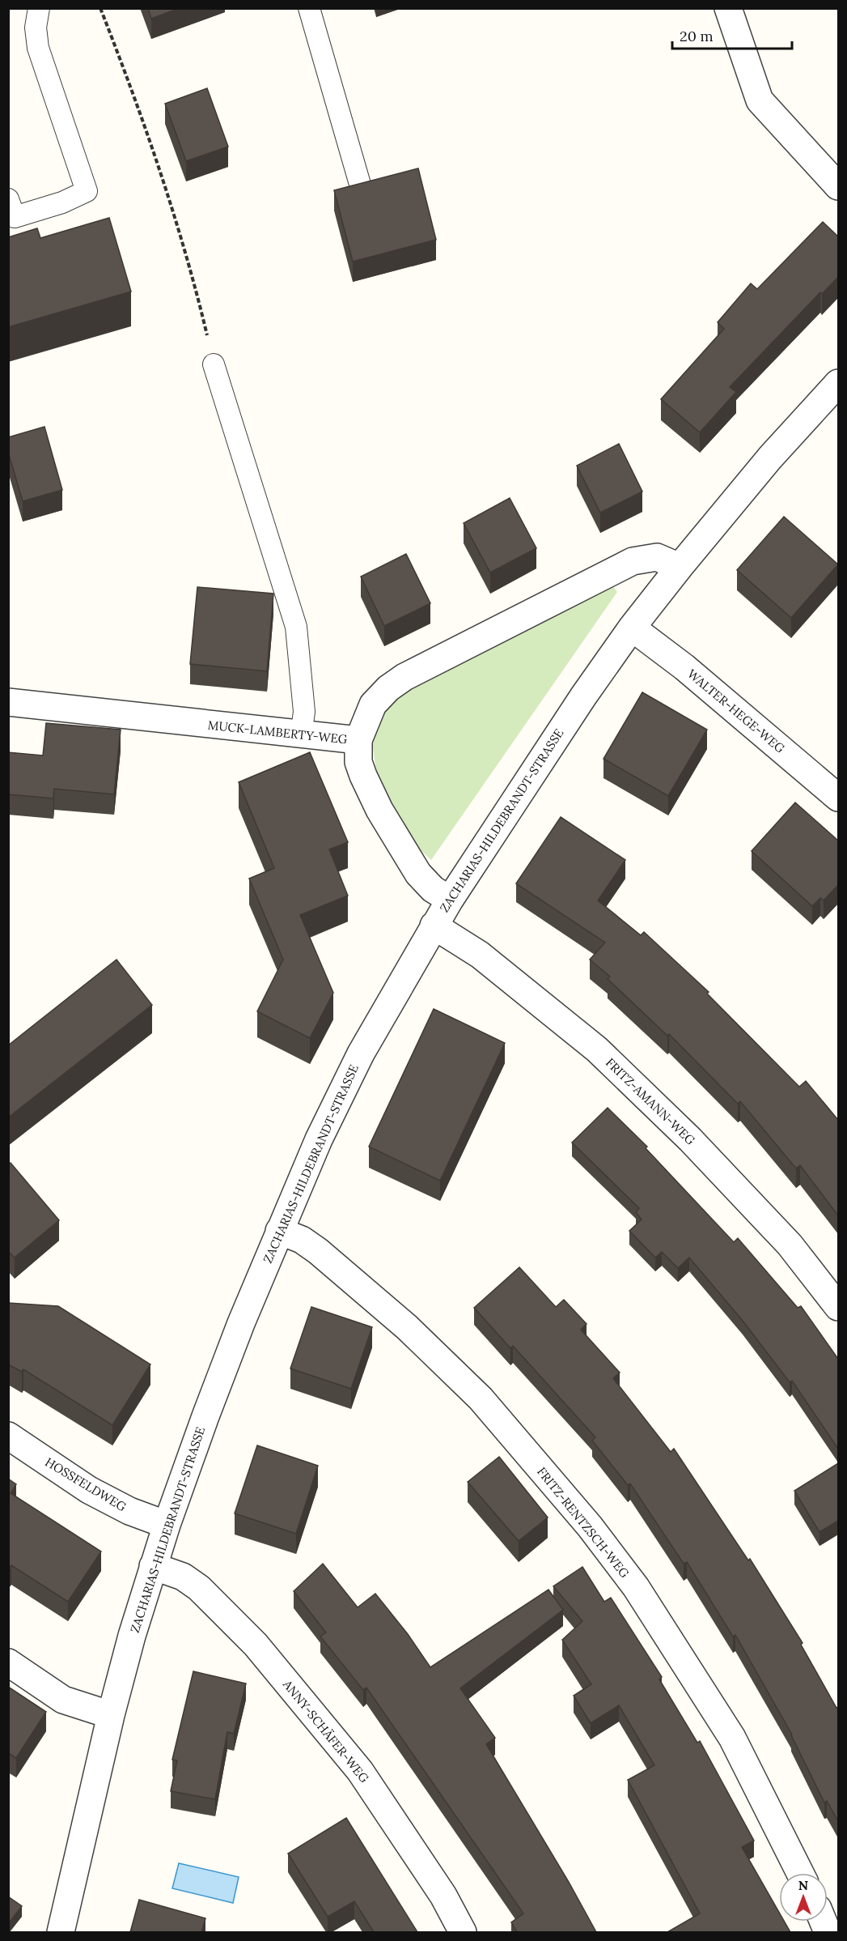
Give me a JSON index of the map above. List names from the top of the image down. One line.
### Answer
{"streets":{"street":["WALTER-HEGE-WEG","MUCK-LAMBERTY-WEG","ZACHARIAS-HILDEBRANDT-STRASSE","FRITZ-AMANN-WEG","HOSSFELDWEG","FRITZ-RENTZSCH-WEG","ANNY-SCHÄFER-WEG"]},"crossings":[["WALTER-HEGE-WEG","ZACHARIAS-HILDEBRANDT-STRASSE"],["MUCK-LAMBERTY-WEG","ZACHARIAS-HILDEBRANDT-STRASSE"],["ZACHARIAS-HILDEBRANDT-STRASSE","FRITZ-AMANN-WEG"],["ZACHARIAS-HILDEBRANDT-STRASSE","HOSSFELDWEG"],["ZACHARIAS-HILDEBRANDT-STRASSE","FRITZ-RENTZSCH-WEG"],["ZACHARIAS-HILDEBRANDT-STRASSE","ANNY-SCHÄFER-WEG"]],"scale_bar":"20 m","north":"top"}
